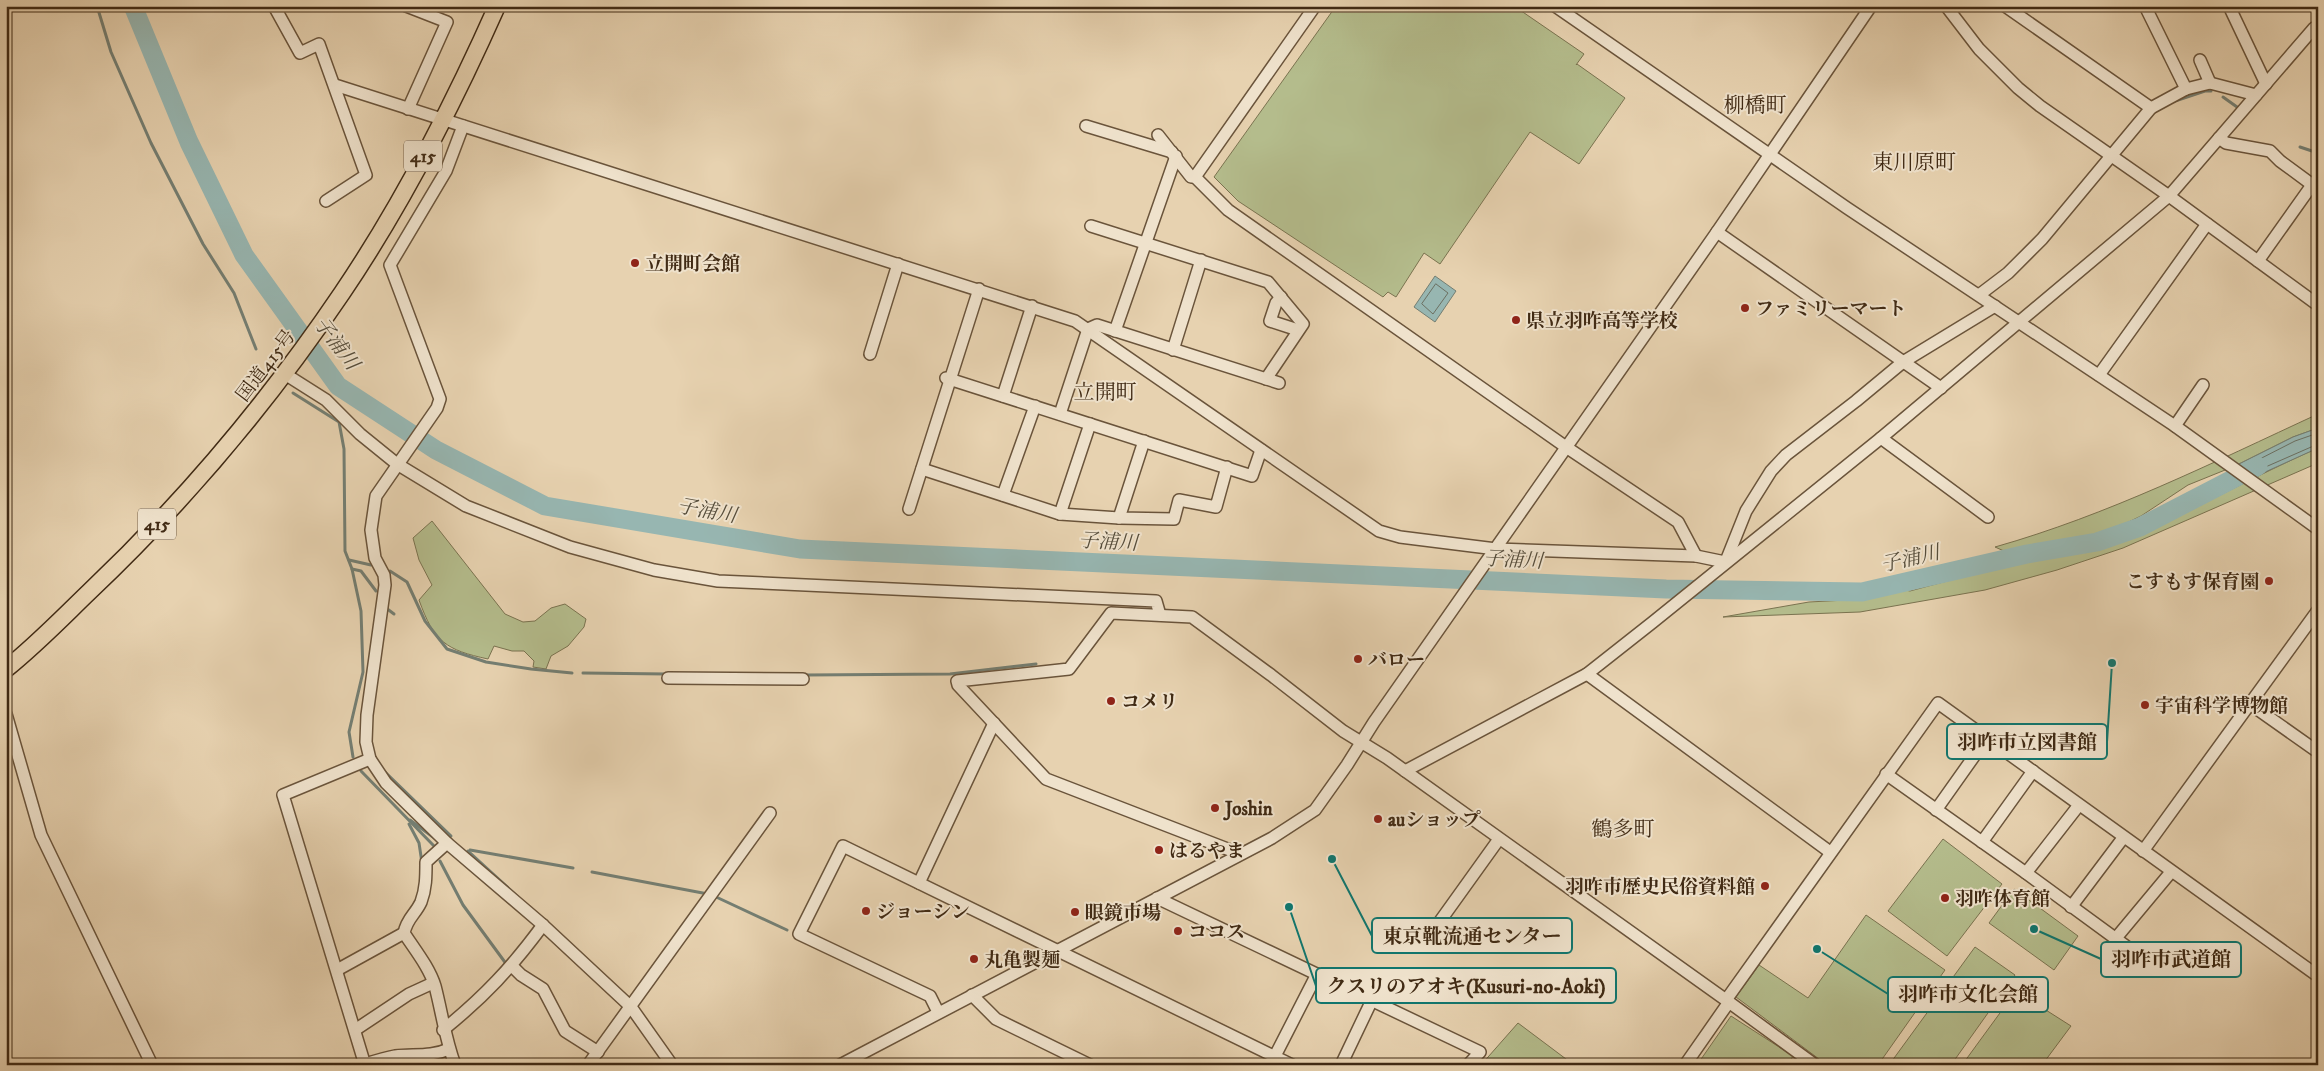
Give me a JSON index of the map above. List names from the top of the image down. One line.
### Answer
{"streets":{"highway":["415","国道415号"]},"districts":["柳橋町","東川原町","立開町","鶴多町"],"water":["子浦川"],"places":["立開町会館","ファミリーマート","県立羽咋高等学校","こすもす保育園","バロー","羽咋市立図書館","コメリ","宇宙科学博物館","Joshin","auショップ","はるやま","東京靴流通センター","羽咋市歴史民俗資料館","羽咋体育館","クスリのアオキ(Kusuri-no-Aoki)","ジョーシン","眼鏡市場","羽咋市武道館","ココス","羽咋市文化会館","丸亀製麺"]}
